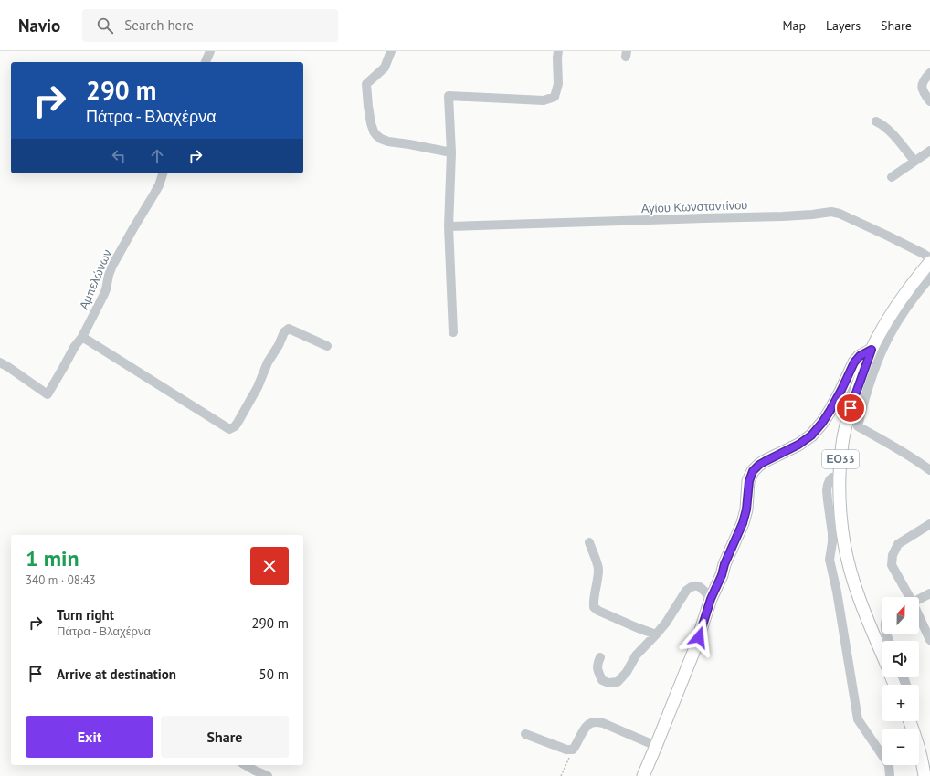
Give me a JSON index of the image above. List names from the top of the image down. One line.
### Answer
{"streets":{"main road":["ΕΟ33"],"street":["Αγίου Κωνσταντίνου","Αμπελώνων"]},"north":"top","page":{"header":"Navio","search":"Search here","nav":["Map","Layers","Share"],"turn":["290 m","Πάτρα - Βλαχέρνα"],"heading":["1 min","340 m · 08:43"],"map_buttons":["+","−"],"list":[{"name":"Turn right","note":"Πάτρα - Βλαχέρνα","value":"290 m"},{"name":"Arrive at destination","value":"50 m"}],"buttons":["Exit","Share"]}}
